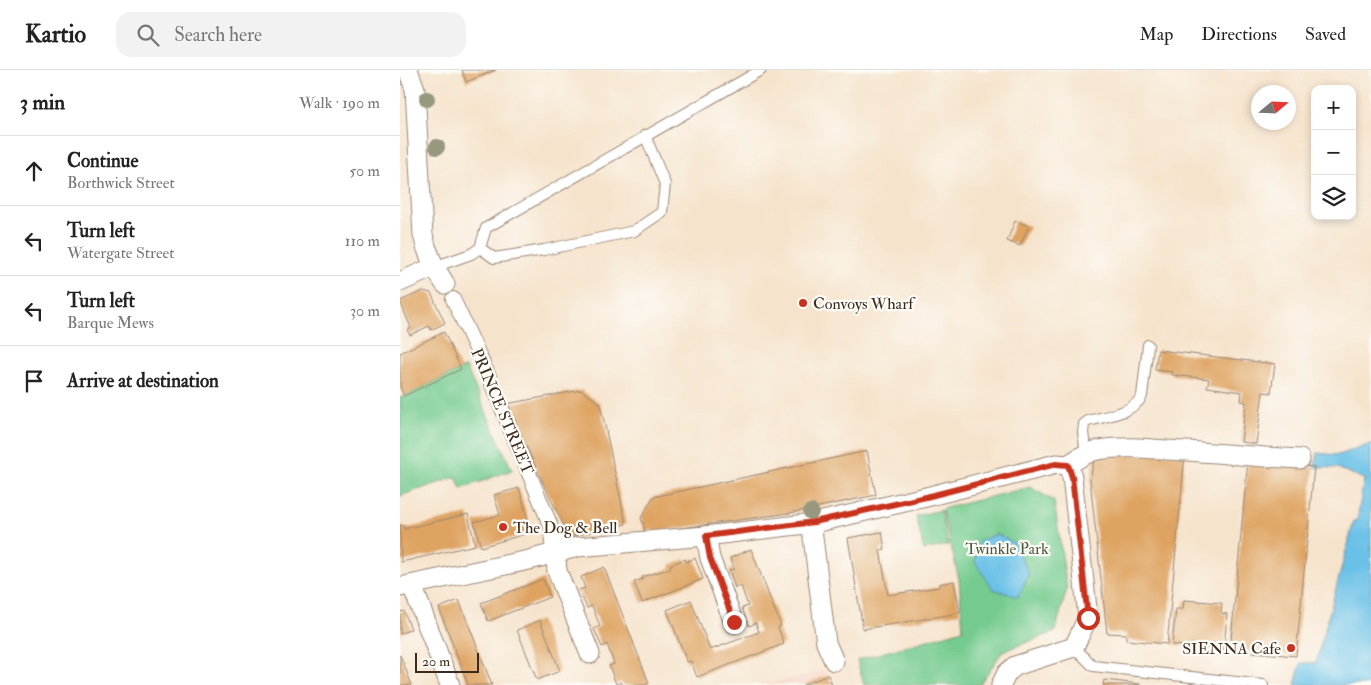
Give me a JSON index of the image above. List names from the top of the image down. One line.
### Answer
{"streets":{"street":["PRINCE STREET"]},"parks":["Twinkle Park"],"places":["Convoys Wharf","The Dog & Bell","SIENNA Cafe"],"scale_bar":"20 m","north":"right","page":{"header":"Kartio","search":"Search here","nav":["Map","Directions","Saved"],"heading":["3 min","Walk · 190 m"],"map_buttons":["+","−"],"list":[["Continue","Borthwick Street","50 m"],["Turn left","Watergate Street","110 m"],["Turn left","Barque Mews","30 m"],"Arrive at destination"],"scale":"20 m"}}
